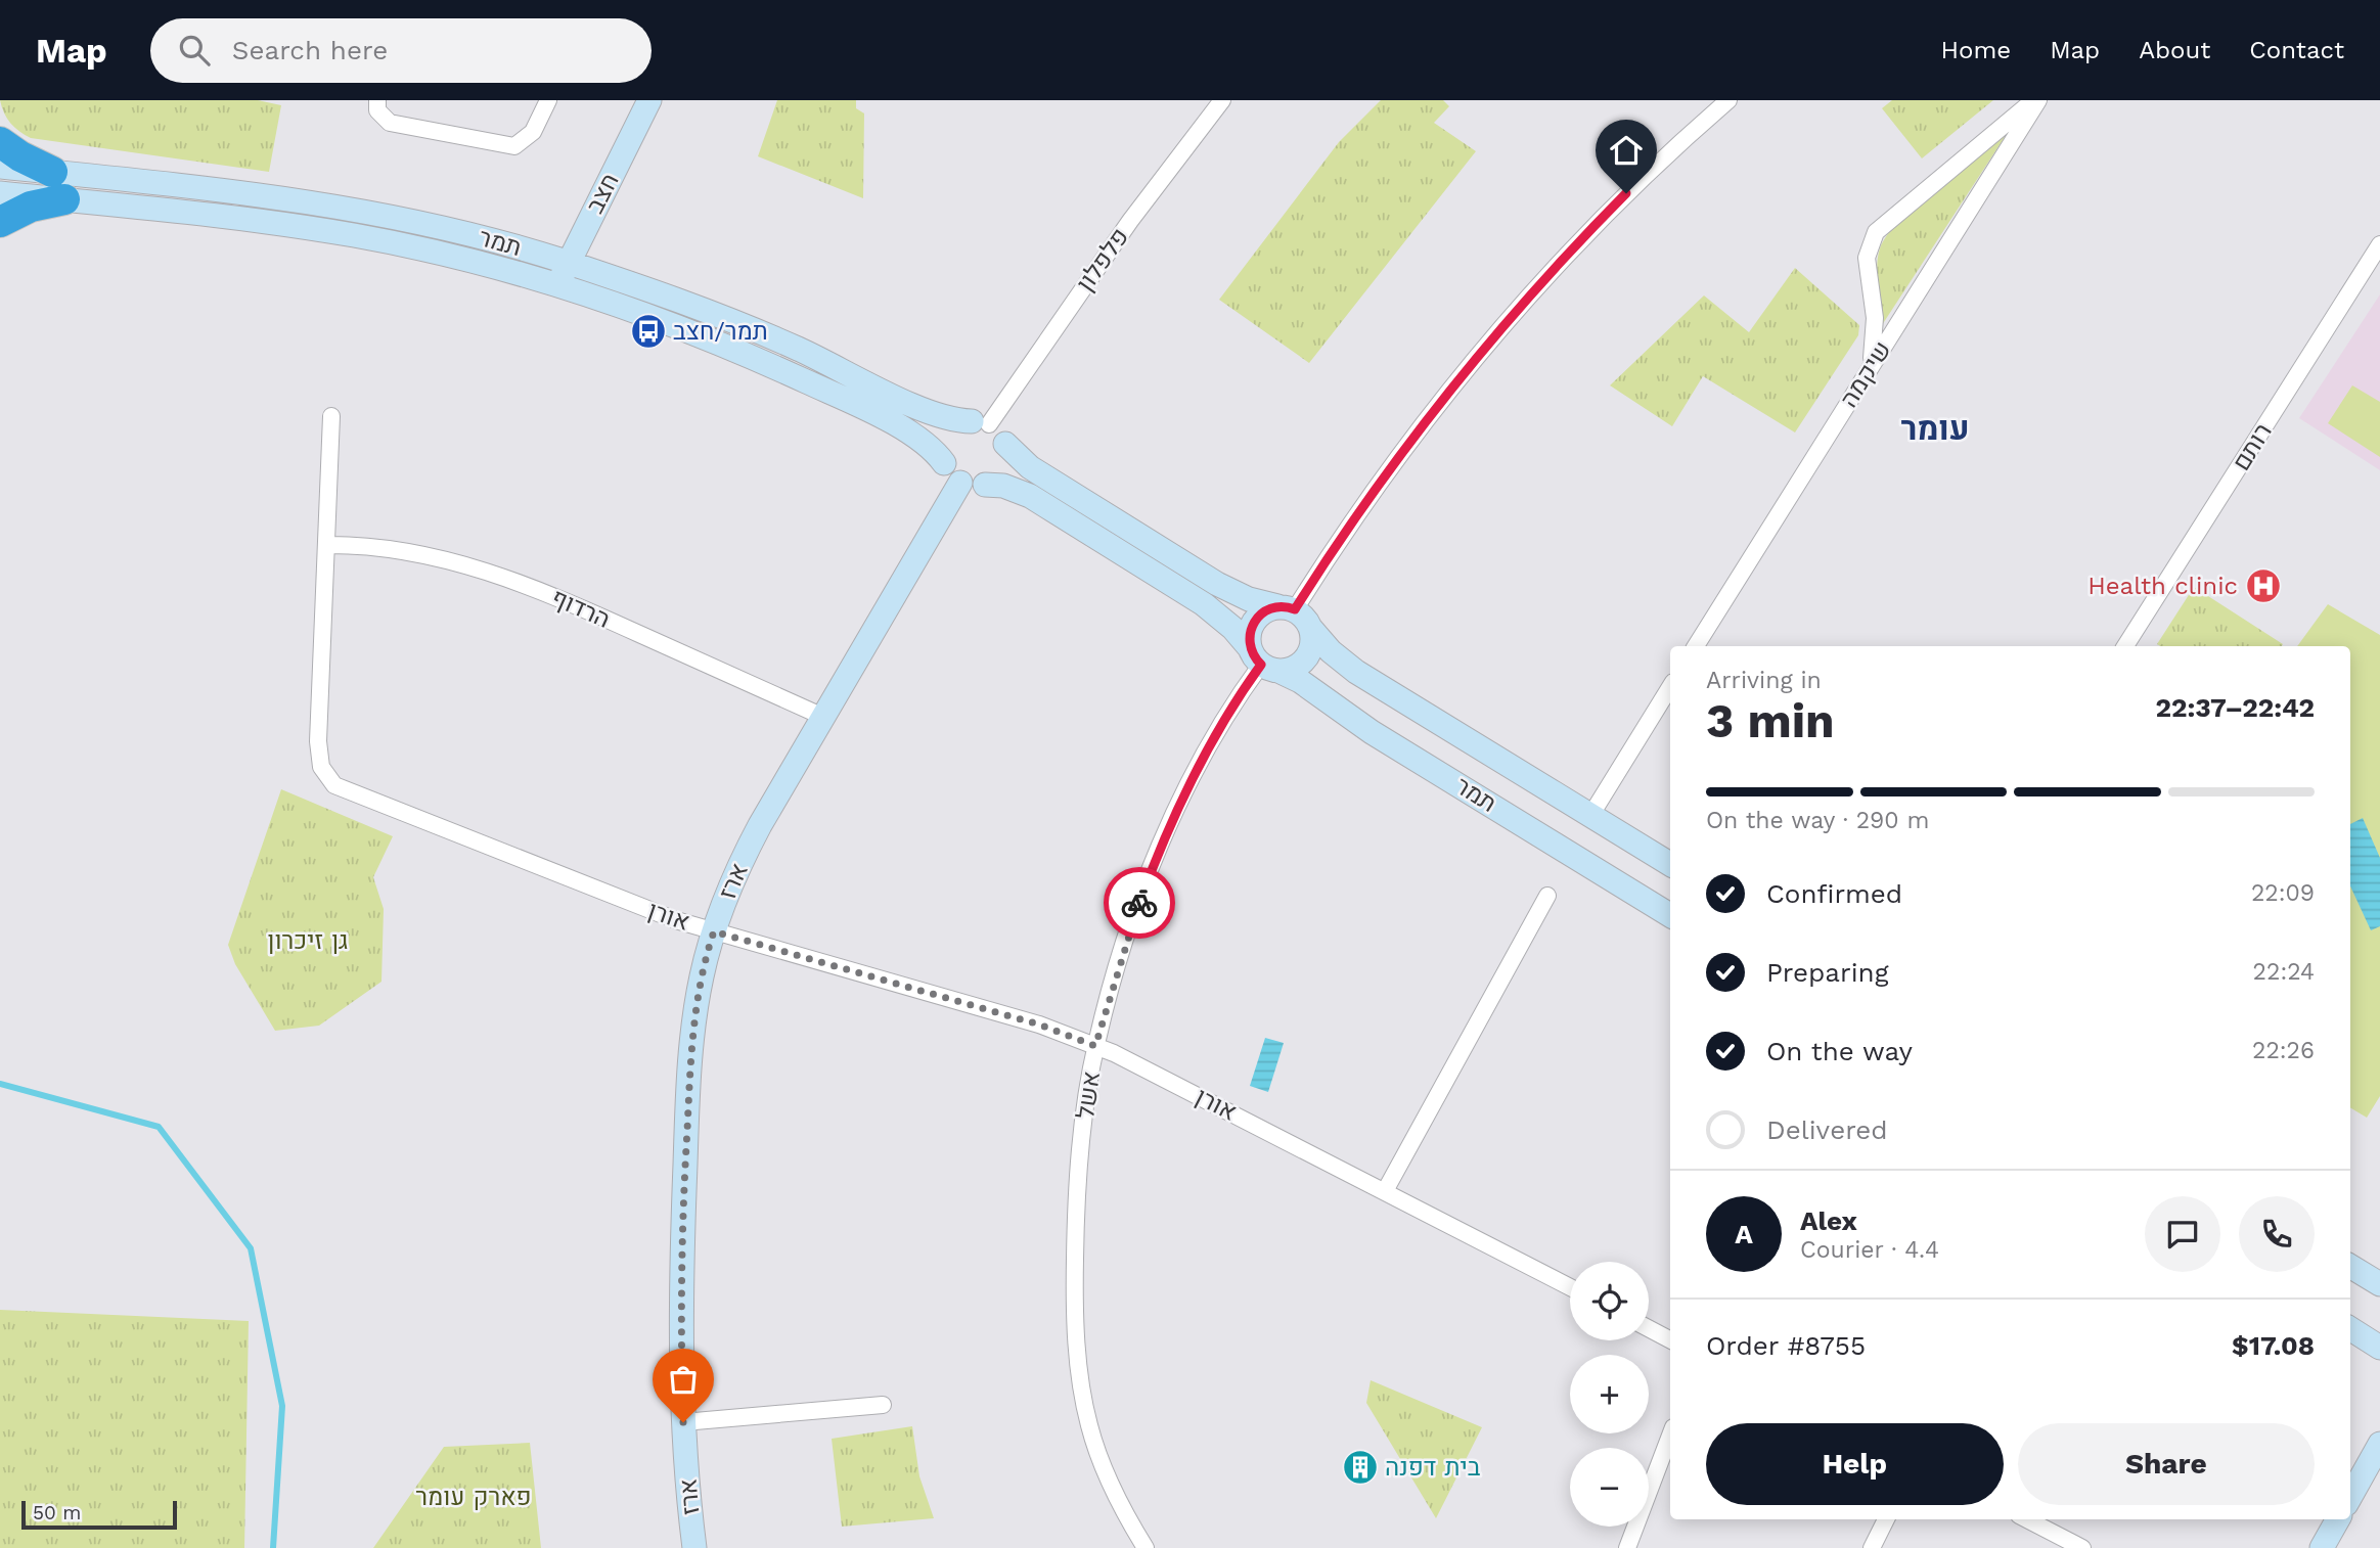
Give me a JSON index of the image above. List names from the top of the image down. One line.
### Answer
{"streets":{"street":["חצב","תמר","פלפלון","שיקמה","רותם","הרדוף","ארז","אורן","אשל"]},"crossings":[["חצב","תמר"],["תמר","פלפלון"],["תמר","ארז"],["תמר","אשל"],["פלפלון","ארז"],["הרדוף","ארז"],["הרדוף","אורן"],["ארז","אורן"],["אורן","אשל"]],"districts":["עומר"],"parks":["גן זיכרון","פארק עומר"],"places":{"bus stop":["תמר/חצב"],"hospital":["Health clinic"],"building":["בית דפנה"]},"scale_bar":"50 m","page":{"header":"Map","search":"Search here","nav":["Home","Map","About","Contact"],"heading":["3 min","Arriving in","22:37–22:42"],"panel":["Alex","Courier · 4.4","Order #8755","$17.08"],"bar":"On the way · 290 m","list":[["Confirmed","22:09"],["Preparing","22:24"],["On the way","22:26"],"Delivered"],"round":"A","map_buttons":["+","−"],"buttons":["Help","Share"],"scale":"50 m"}}
